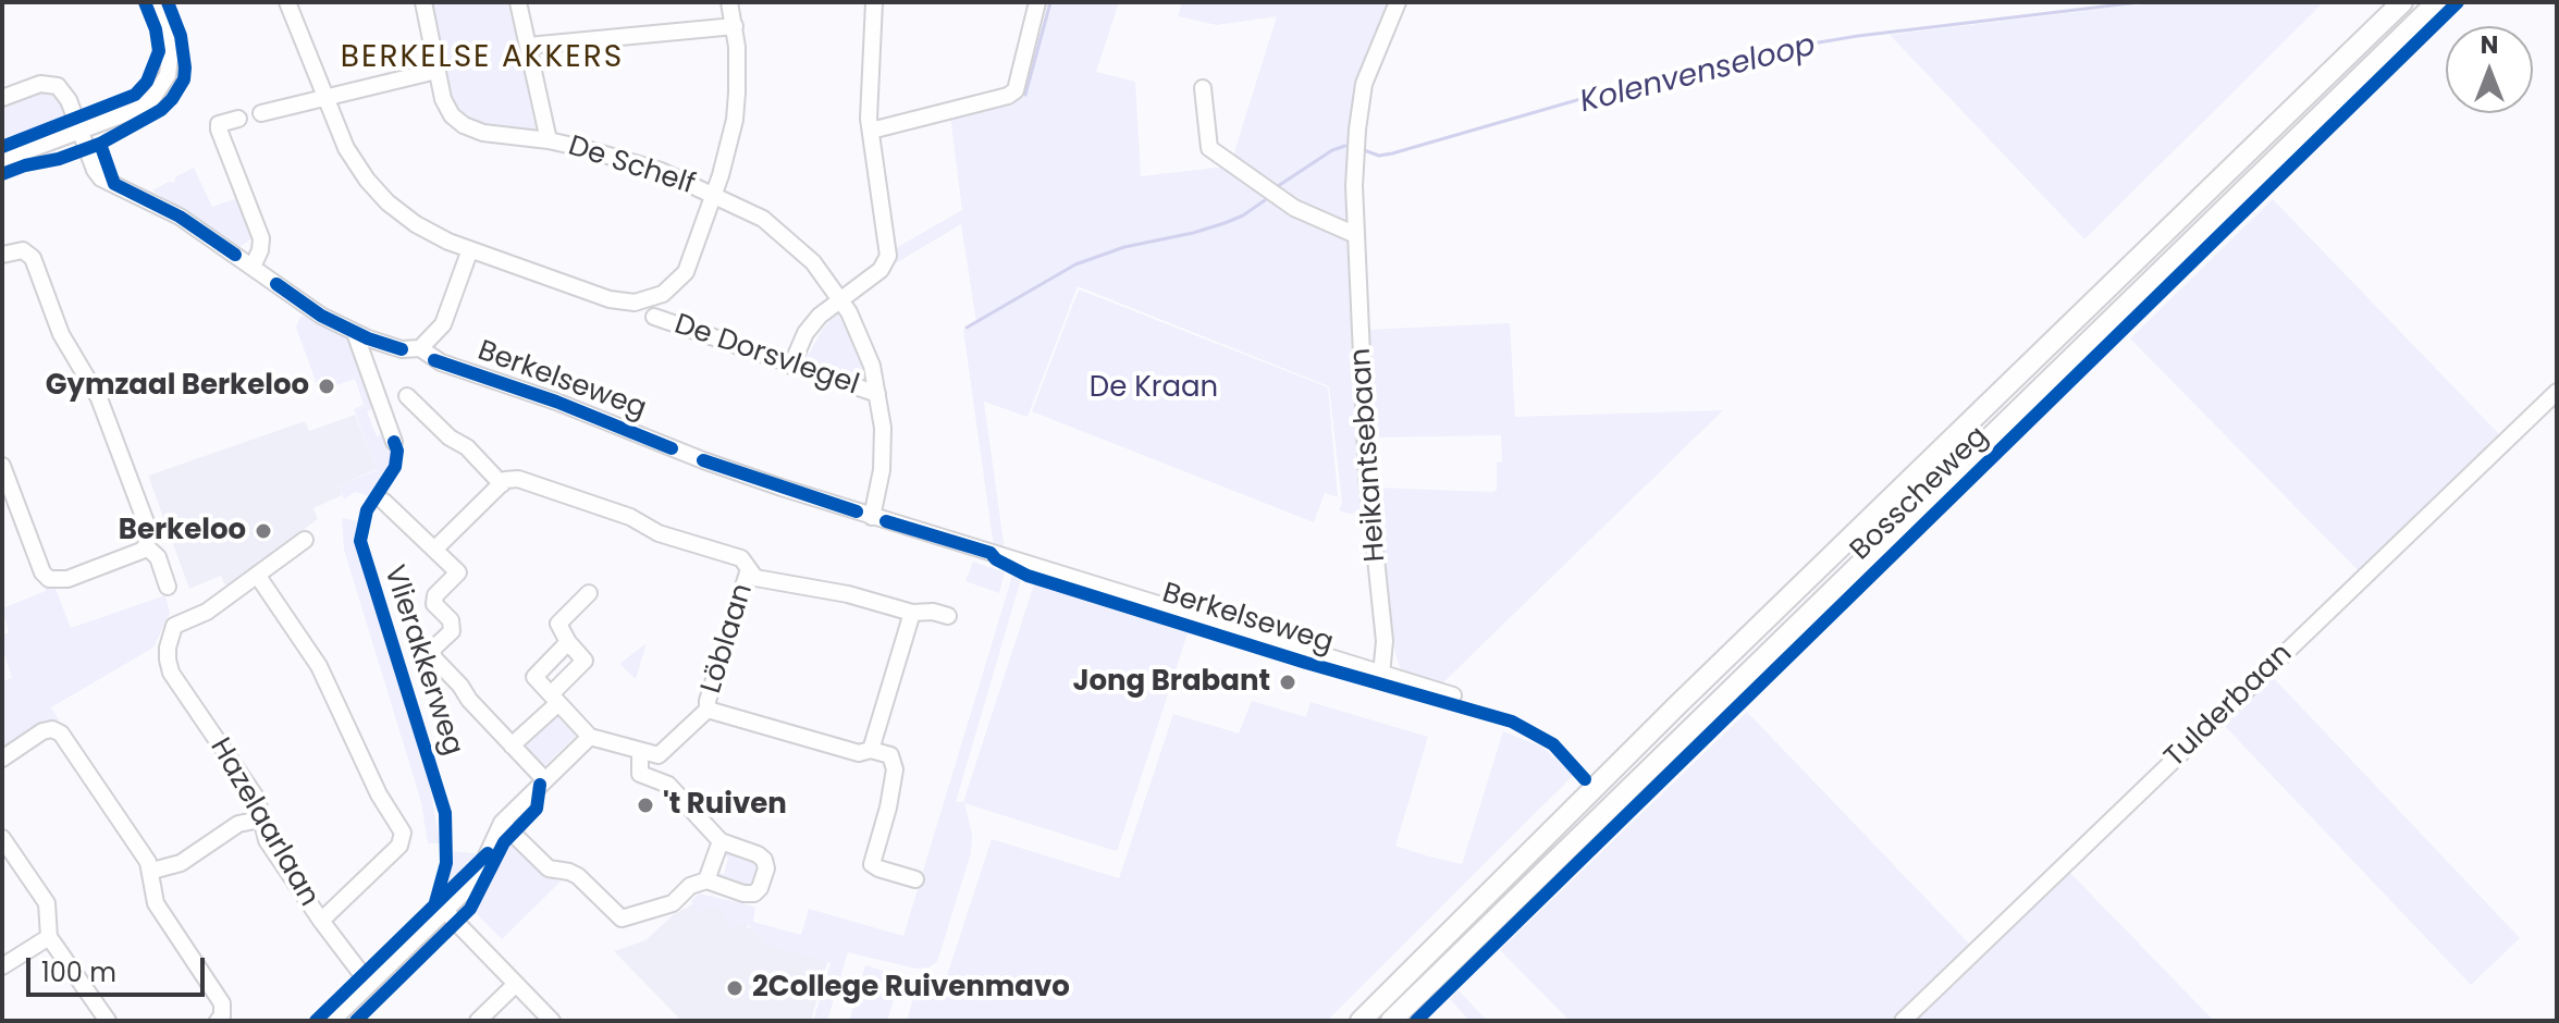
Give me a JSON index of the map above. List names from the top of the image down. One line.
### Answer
{"streets":{"main road":["Bosscheweg"],"street":["De Schelf","De Dorsvlegel","Berkelseweg","Heikantsebaan","Löblaan","Tulderbaan","Hazelaarlaan"],"cycle path":["Vlierakkerweg"]},"crossings":[["De Schelf","De Dorsvlegel"],["De Schelf","Berkelseweg"],["Berkelseweg","Heikantsebaan"]],"districts":["BERKELSE AKKERS"],"water":["Kolenvenseloop"],"parks":["De Kraan"],"places":["Gymzaal Berkeloo","Berkeloo","Jong Brabant","'t Ruiven","2College Ruivenmavo"],"scale_bar":"100 m","north":"top"}
